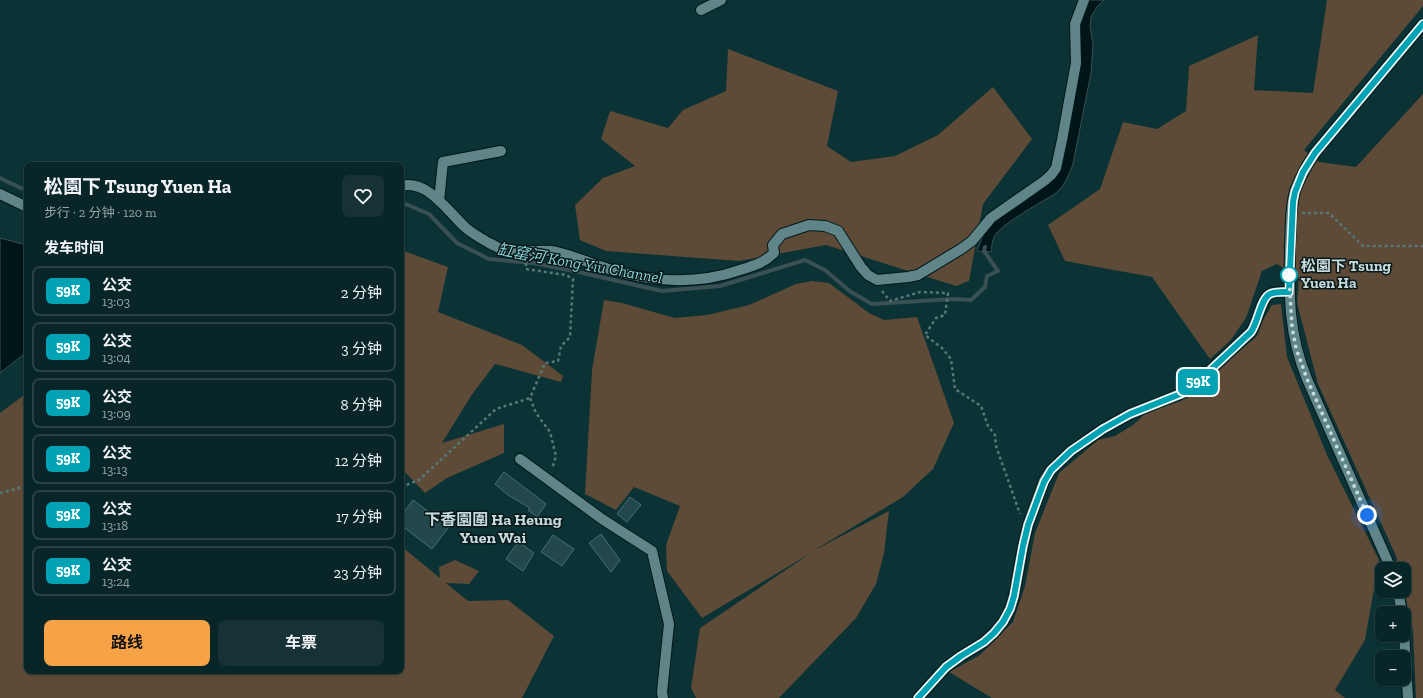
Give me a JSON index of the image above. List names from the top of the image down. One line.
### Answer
{"districts":["下香園圍 Ha Heung Yuen Wai"],"water":["缸窰河 Kong Yiu Channel"],"places":["松園下 Tsung Yuen Ha"],"lines":["bus line 59K"],"page":{"on_map":"59K","heading":[["松園下 Tsung Yuen Ha","步行 · 2 分钟 · 120 m"],"发车时间"],"list":[{"mark":"59K","name":"公交","note":"13:03","value":"2 分钟"},{"mark":"59K","name":"公交","note":"13:04","value":"3 分钟"},{"mark":"59K","name":"公交","note":"13:09","value":"8 分钟"},{"mark":"59K","name":"公交","note":"13:13","value":"12 分钟"},{"mark":"59K","name":"公交","note":"13:18","value":"17 分钟"},{"mark":"59K","name":"公交","note":"13:24","value":"23 分钟"}],"map_buttons":["+","−"],"buttons":["路线","车票"]}}
